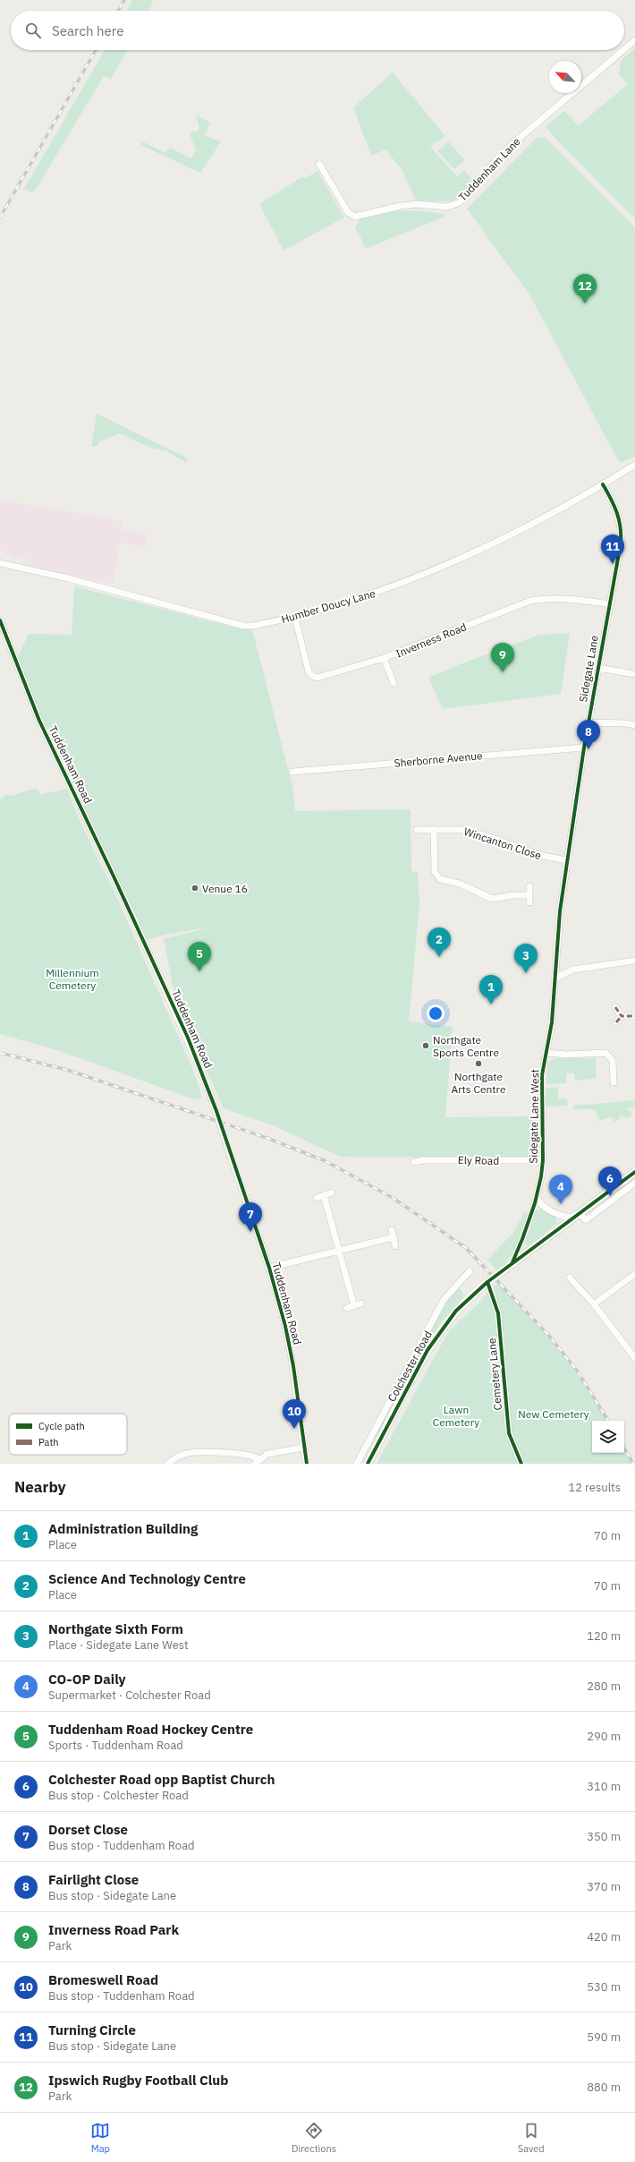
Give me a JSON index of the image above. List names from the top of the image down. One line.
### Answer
{"streets":{"main road":["Colchester Road"],"street":["Tuddenham Lane","Humber Doucy Lane","Inverness Road","Sidegate Lane","Sherborne Avenue","Tuddenham Road","Wincanton Close","Sidegate Lane West","Ely Road","Cemetery Lane"]},"crossings":[["Humber Doucy Lane","Inverness Road"],["Humber Doucy Lane","Sidegate Lane"],["Inverness Road","Sidegate Lane"],["Sidegate Lane","Sherborne Avenue"],["Sidegate Lane","Wincanton Close"],["Sidegate Lane","Sidegate Lane West"],["Sidegate Lane West","Ely Road"],["Sidegate Lane West","Colchester Road"],["Colchester Road","Cemetery Lane"]],"parks":["Millennium Cemetery","Lawn Cemetery","New Cemetery"],"places":["Venue 16","Northgate Sports Centre","Northgate Arts Centre"],"legend":["Cycle path","Path"],"north":"top left","page":{"search":"Search here","pins":["12","11","9","8","2","5","3","1","6","4","7","10"],"heading":["Nearby","12 results"],"list":[{"mark":"1","name":"Administration Building","note":"Place","value":"70 m"},{"mark":"2","name":"Science And Technology Centre","note":"Place","value":"70 m"},{"mark":"3","name":"Northgate Sixth Form","note":"Place · Sidegate Lane West","value":"120 m"},{"mark":"4","name":"CO-OP Daily","note":"Supermarket · Colchester Road","value":"280 m"},{"mark":"5","name":"Tuddenham Road Hockey Centre","note":"Sports · Tuddenham Road","value":"290 m"},{"mark":"6","name":"Colchester Road opp Baptist Church","note":"Bus stop · Colchester Road","value":"310 m"},{"mark":"7","name":"Dorset Close","note":"Bus stop · Tuddenham Road","value":"350 m"},{"mark":"8","name":"Fairlight Close","note":"Bus stop · Sidegate Lane","value":"370 m"},{"mark":"9","name":"Inverness Road Park","note":"Park","value":"420 m"},{"mark":"10","name":"Bromeswell Road","note":"Bus stop · Tuddenham Road","value":"530 m"},{"mark":"11","name":"Turning Circle","note":"Bus stop · Sidegate Lane","value":"590 m"},{"mark":"12","name":"Ipswich Rugby Football Club","note":"Park","value":"880 m"}],"nav":["Map","Directions","Saved"]}}
